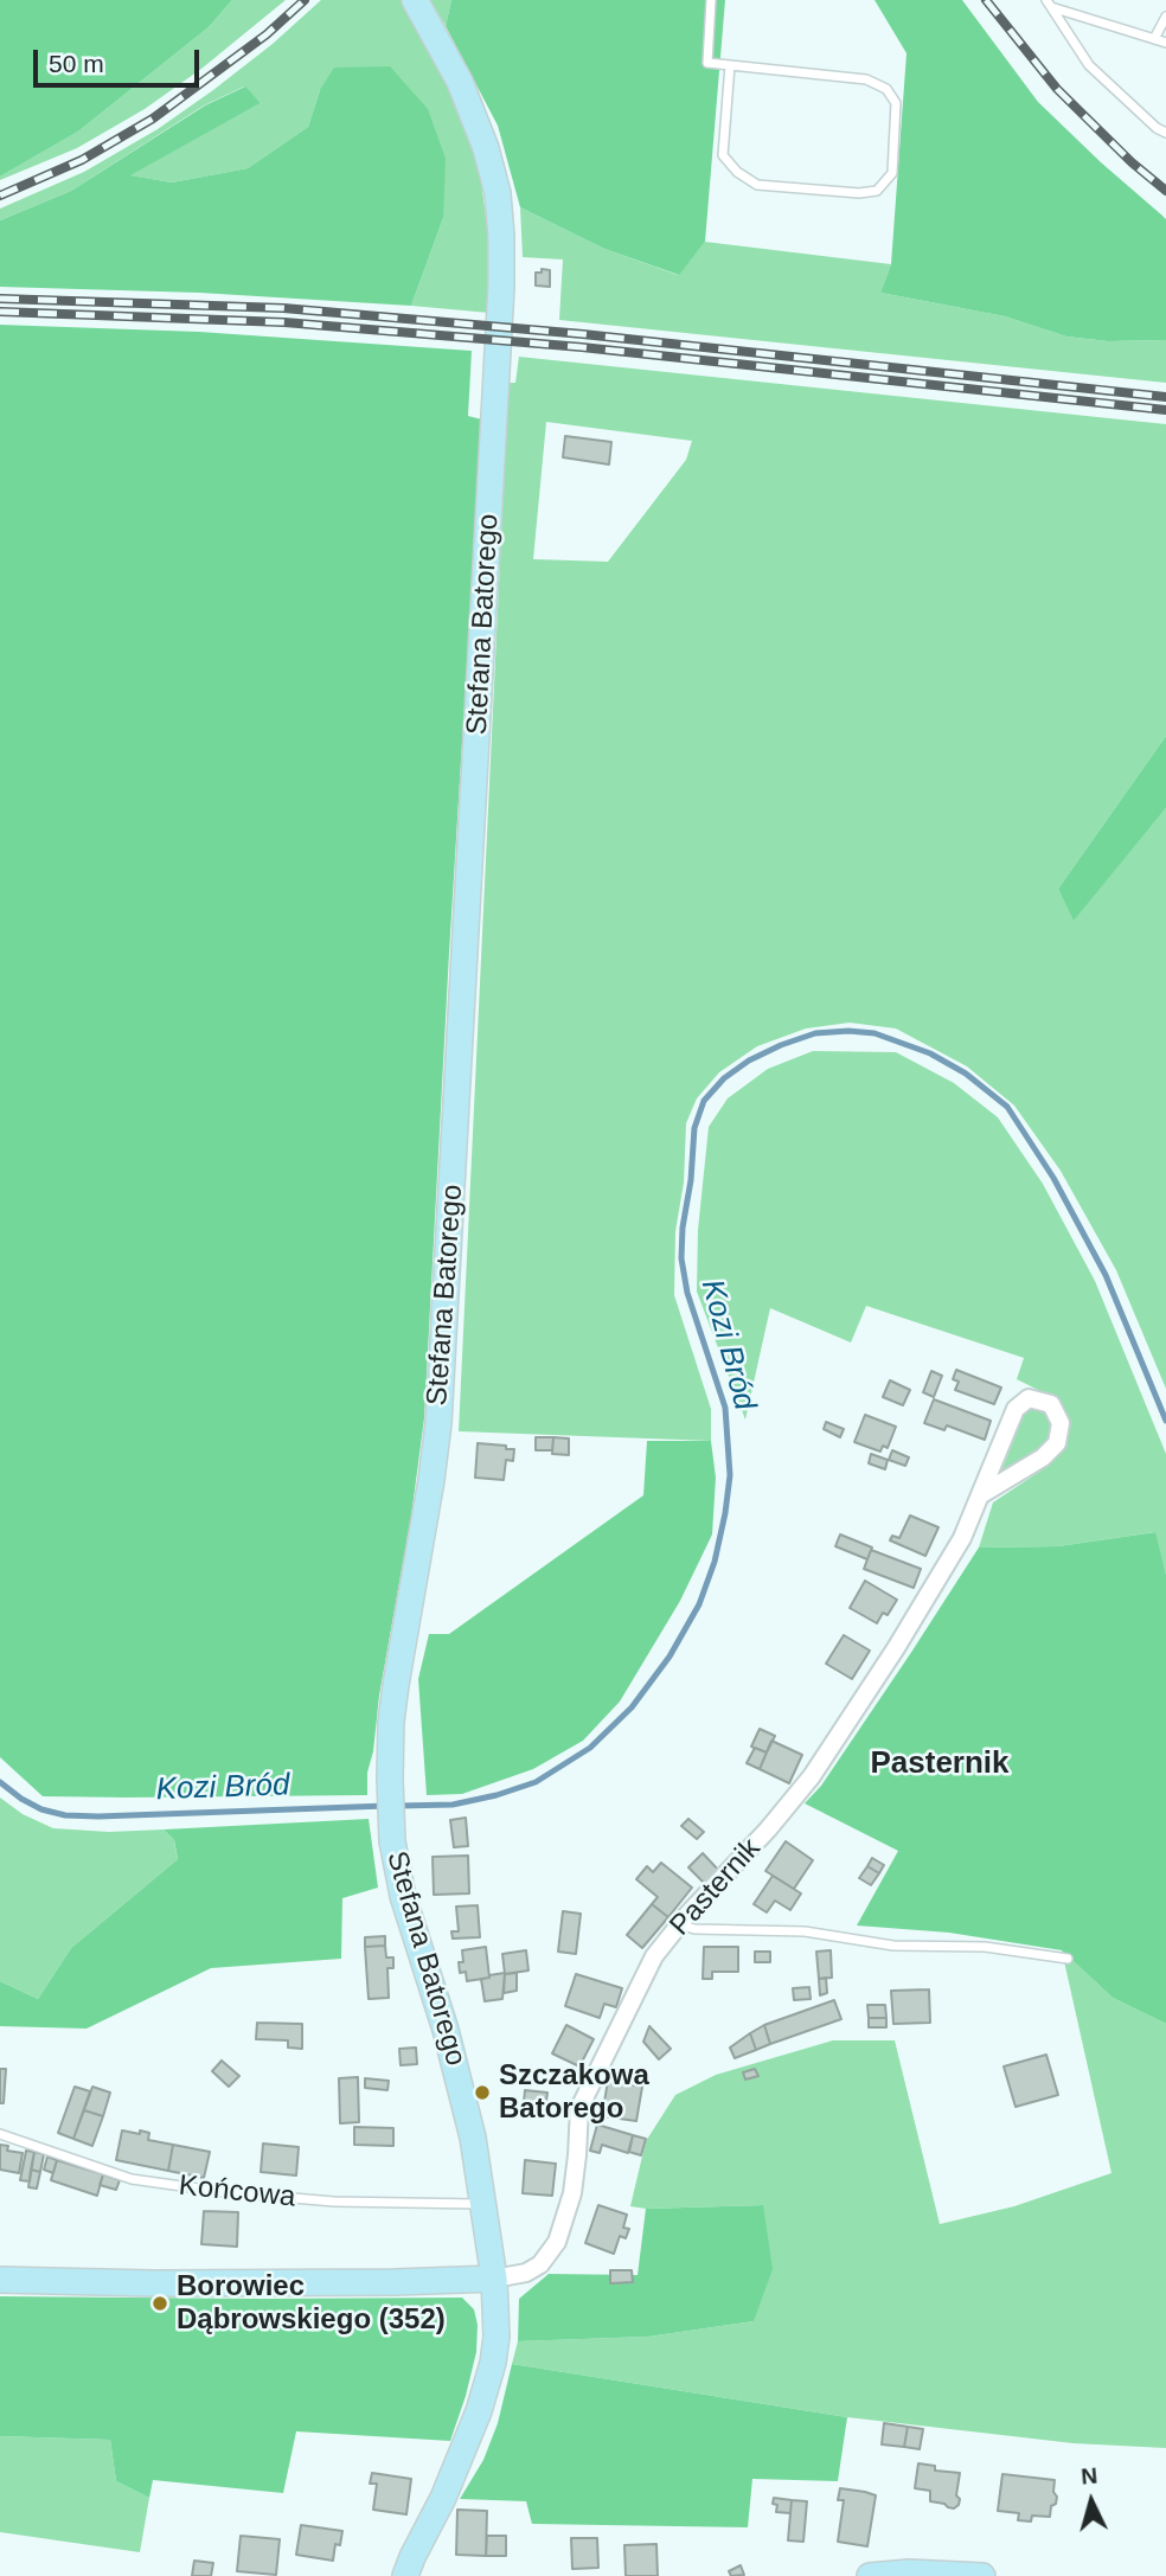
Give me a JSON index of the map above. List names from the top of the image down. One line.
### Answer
{"streets":{"street":["Stefana Batorego","Pasternik"],"lane":["Końcowa"]},"crossings":[["Stefana Batorego","Pasternik"],["Stefana Batorego","Końcowa"]],"districts":["Pasternik"],"water":["Kozi Bród"],"places":["Szczakowa Batorego","Borowiec Dąbrowskiego (352)"],"scale_bar":"50 m","north":"top"}
